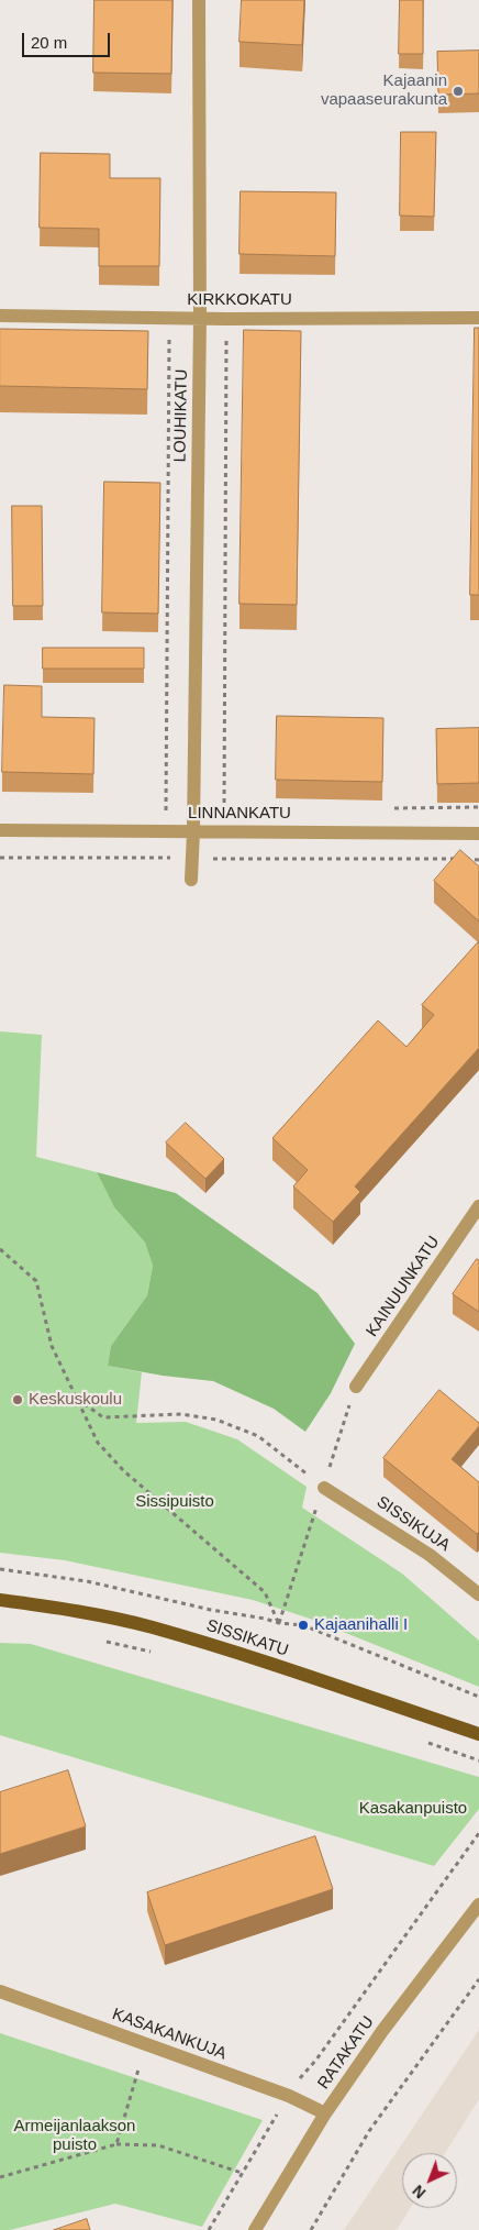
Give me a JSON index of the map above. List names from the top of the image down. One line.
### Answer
{"streets":{"main road":["SISSIKATU"],"street":["KIRKKOKATU","LOUHIKATU","LINNANKATU","KAINUUNKATU","SISSIKUJA","KASAKANKUJA","RATAKATU"]},"crossings":[["KIRKKOKATU","LOUHIKATU"],["LOUHIKATU","LINNANKATU"],["KASAKANKUJA","RATAKATU"]],"parks":["Sissipuisto","Kasakanpuisto","Armeijanlaakson puisto"],"places":["Kajaanin vapaaseurakunta","Keskuskoulu","Kajaanihalli I"],"scale_bar":"20 m","north":"bottom left"}
